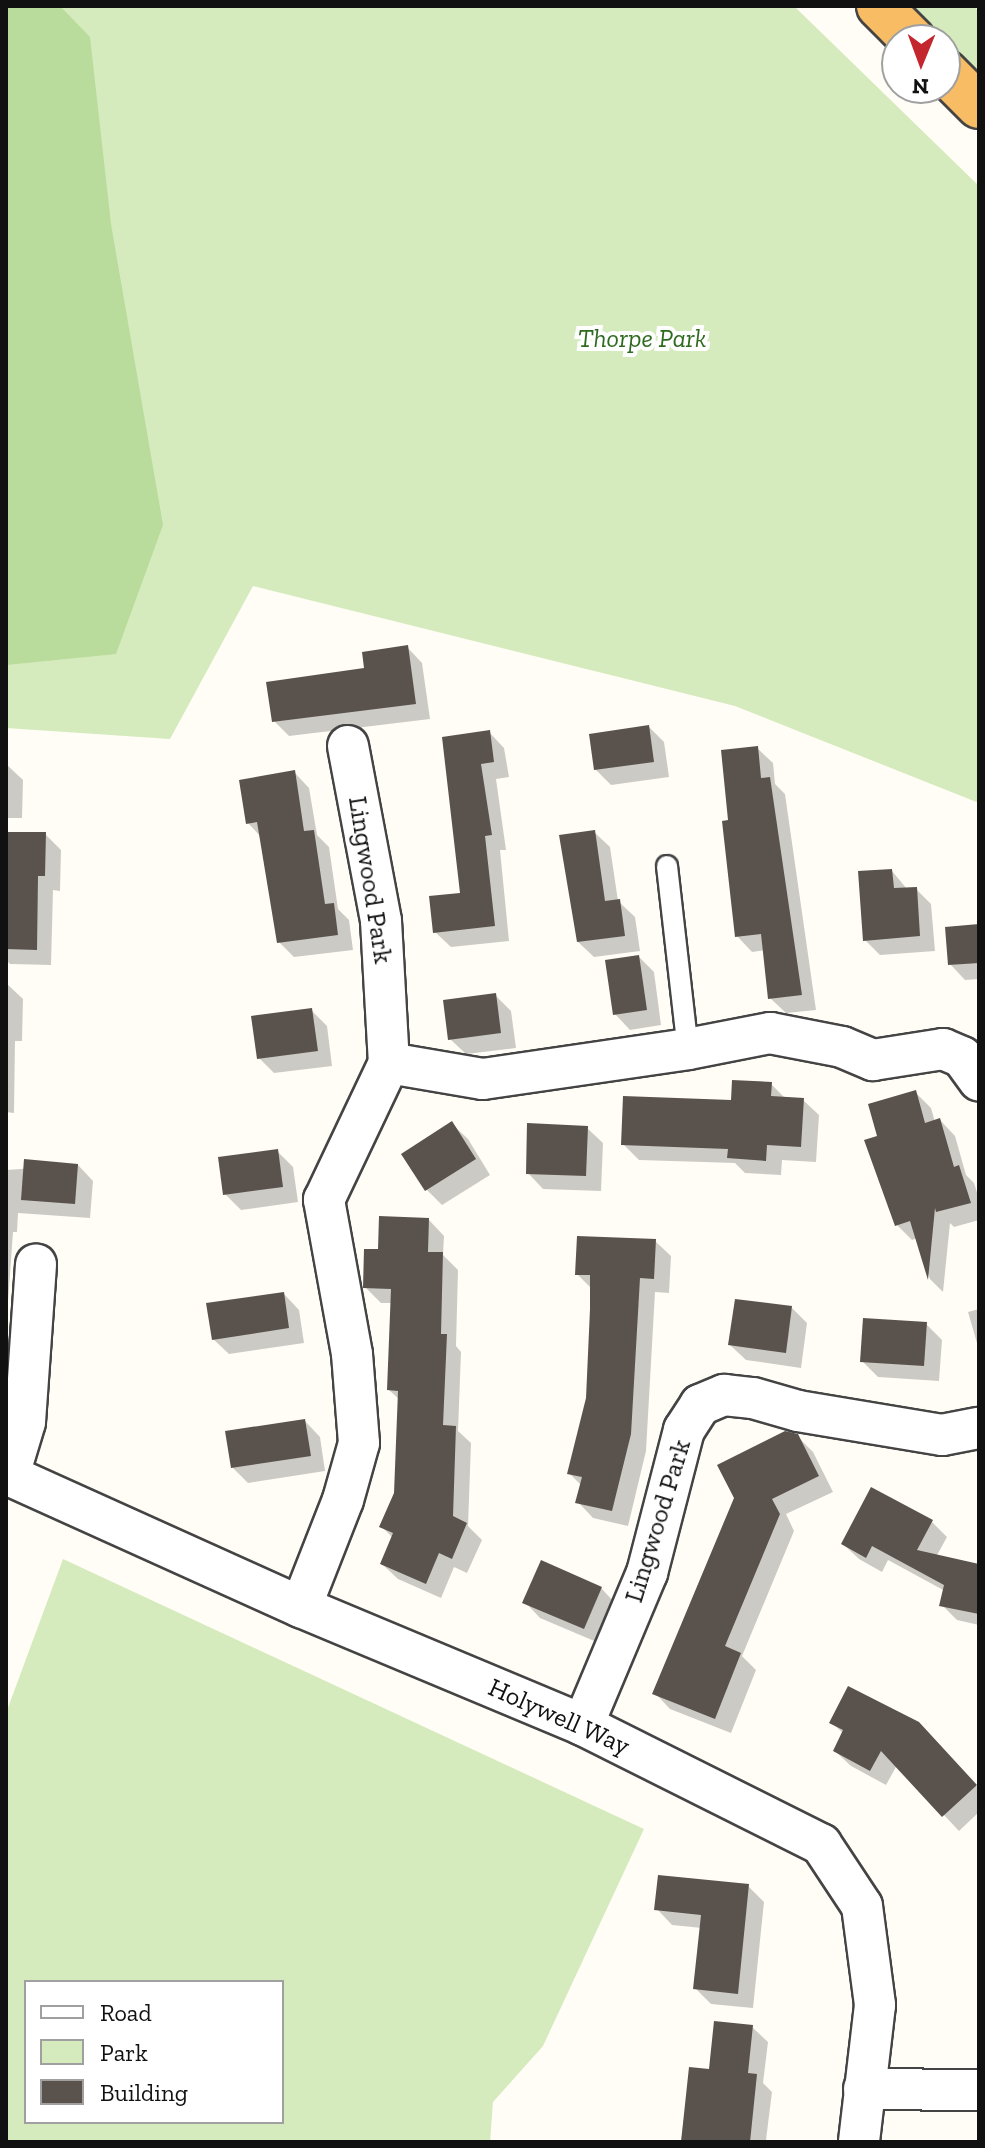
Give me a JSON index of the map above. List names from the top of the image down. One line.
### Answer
{"streets":{"street":["Lingwood Park","Holywell Way"]},"crossings":[["Lingwood Park","Holywell Way"]],"parks":["Thorpe Park"],"legend":["Road","Park","Building"],"north":"bottom"}
